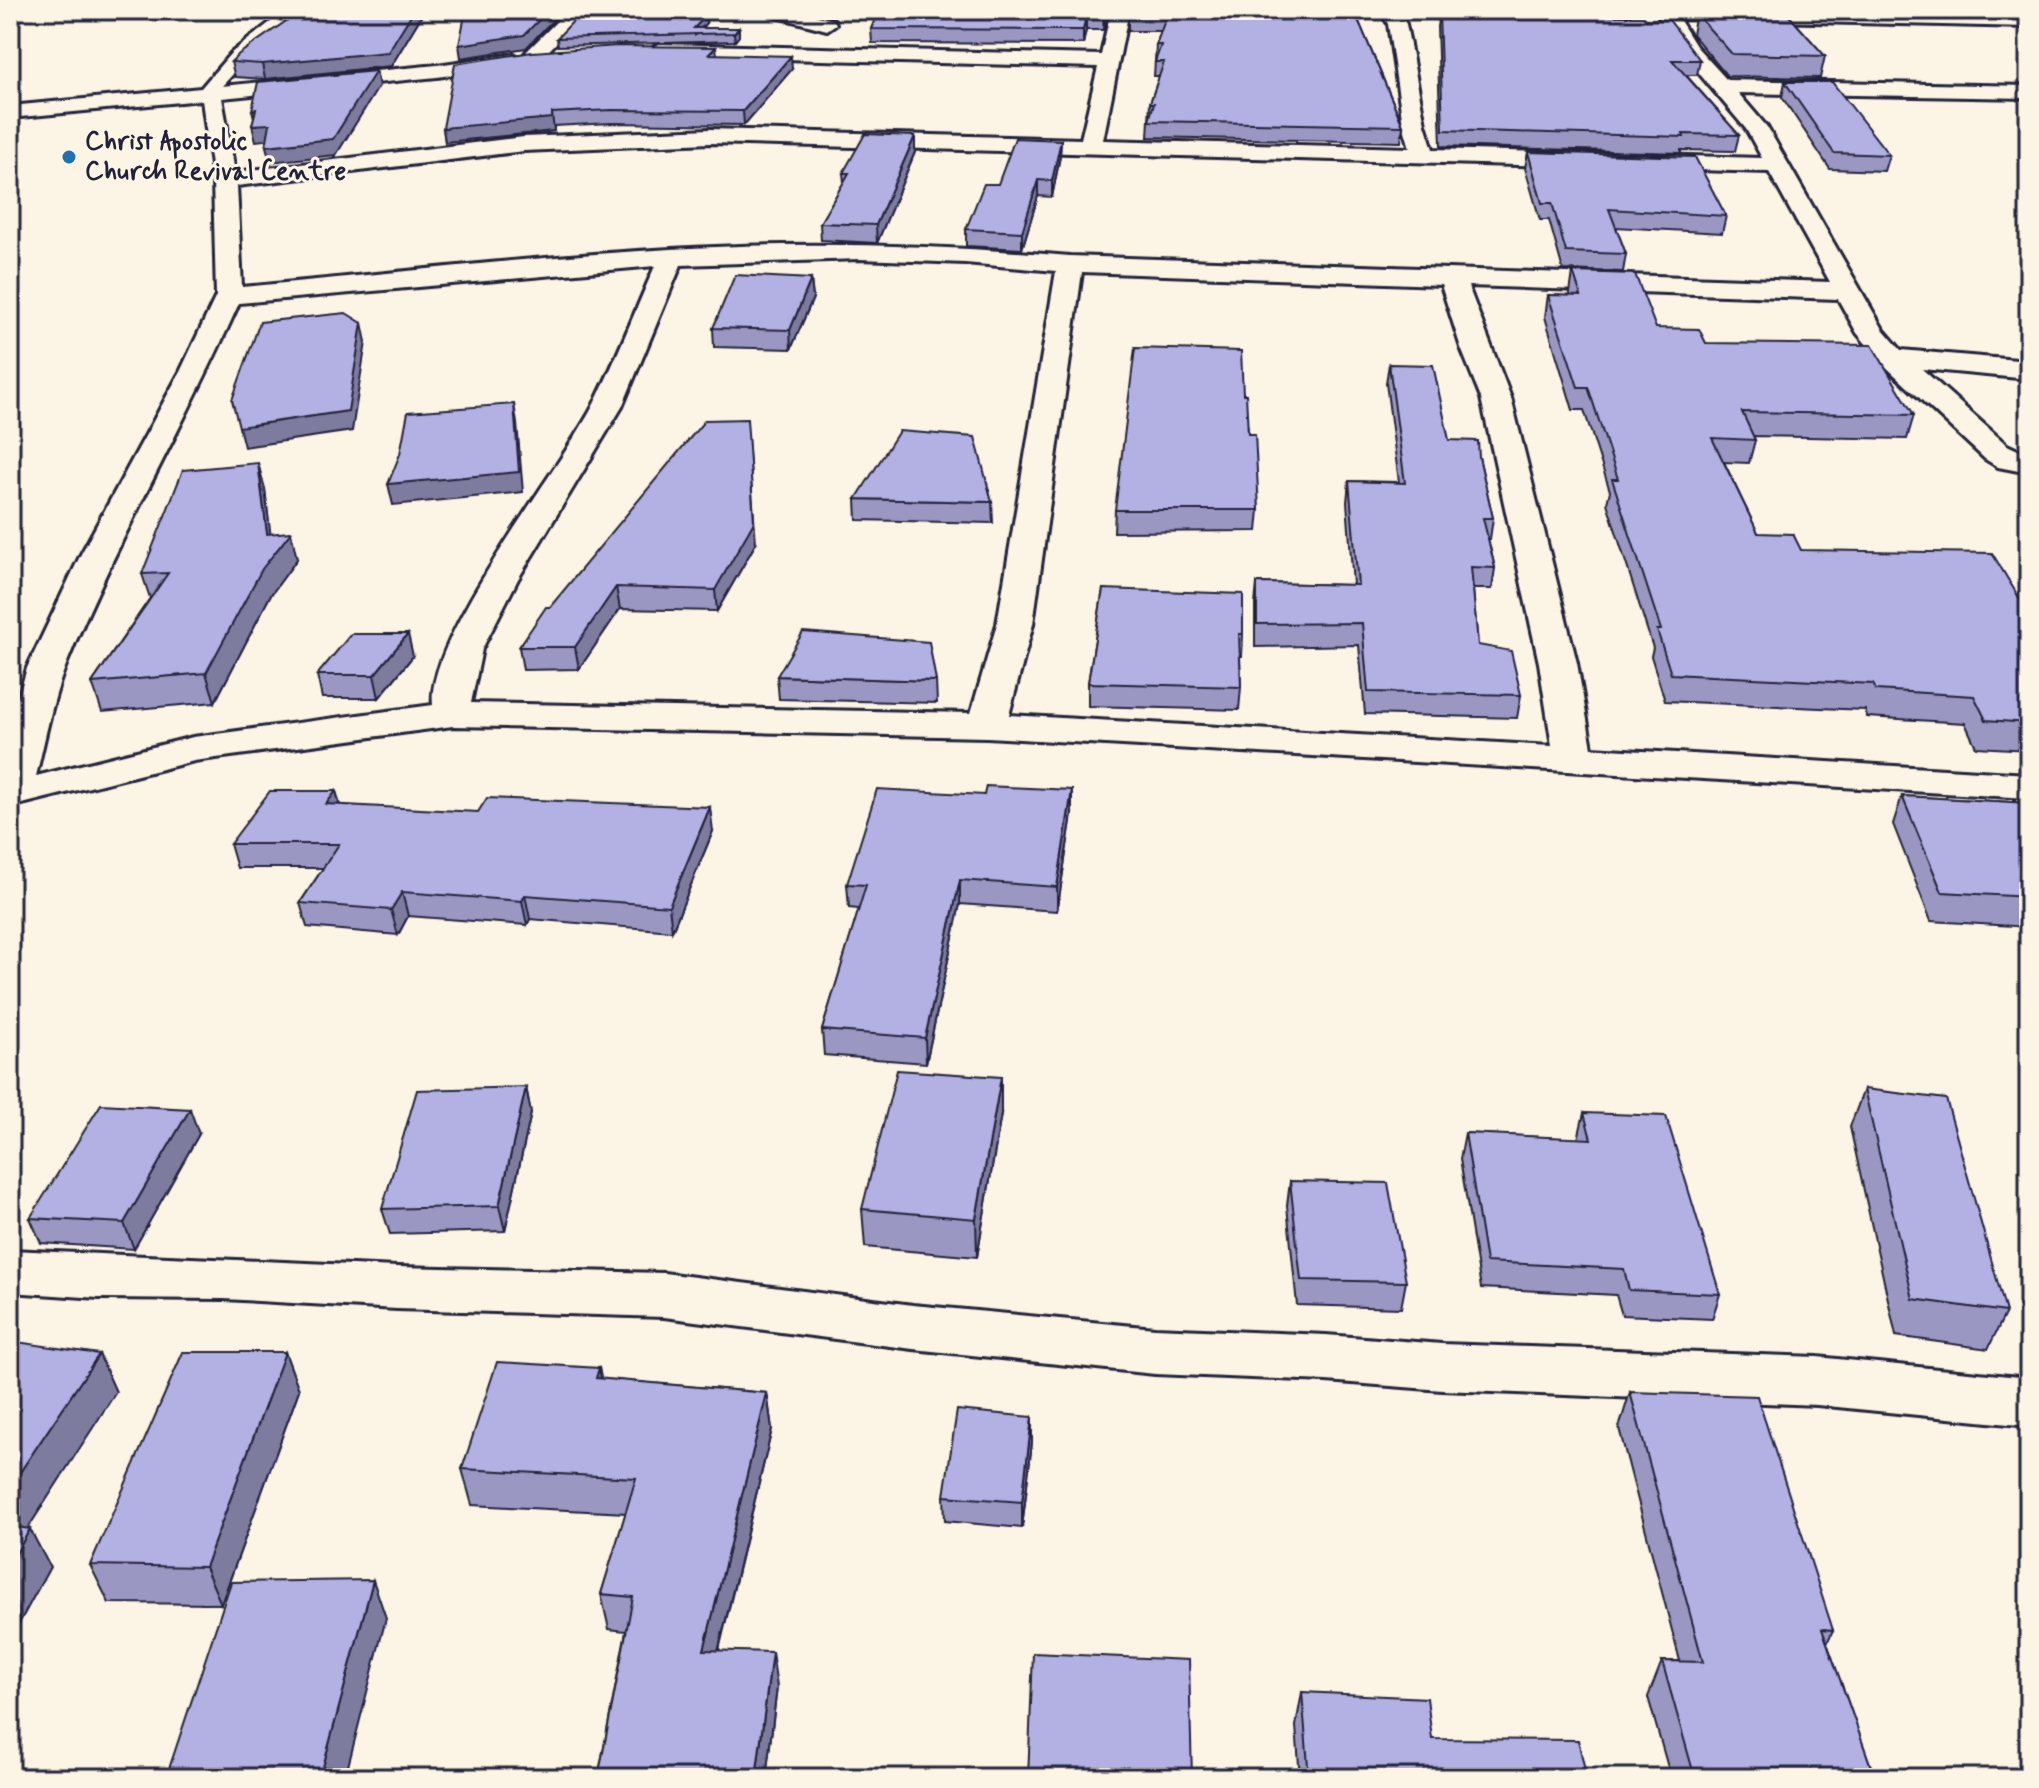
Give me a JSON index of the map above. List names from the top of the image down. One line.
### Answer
{"places":["Christ Apostolic Church Revival Centre"]}
